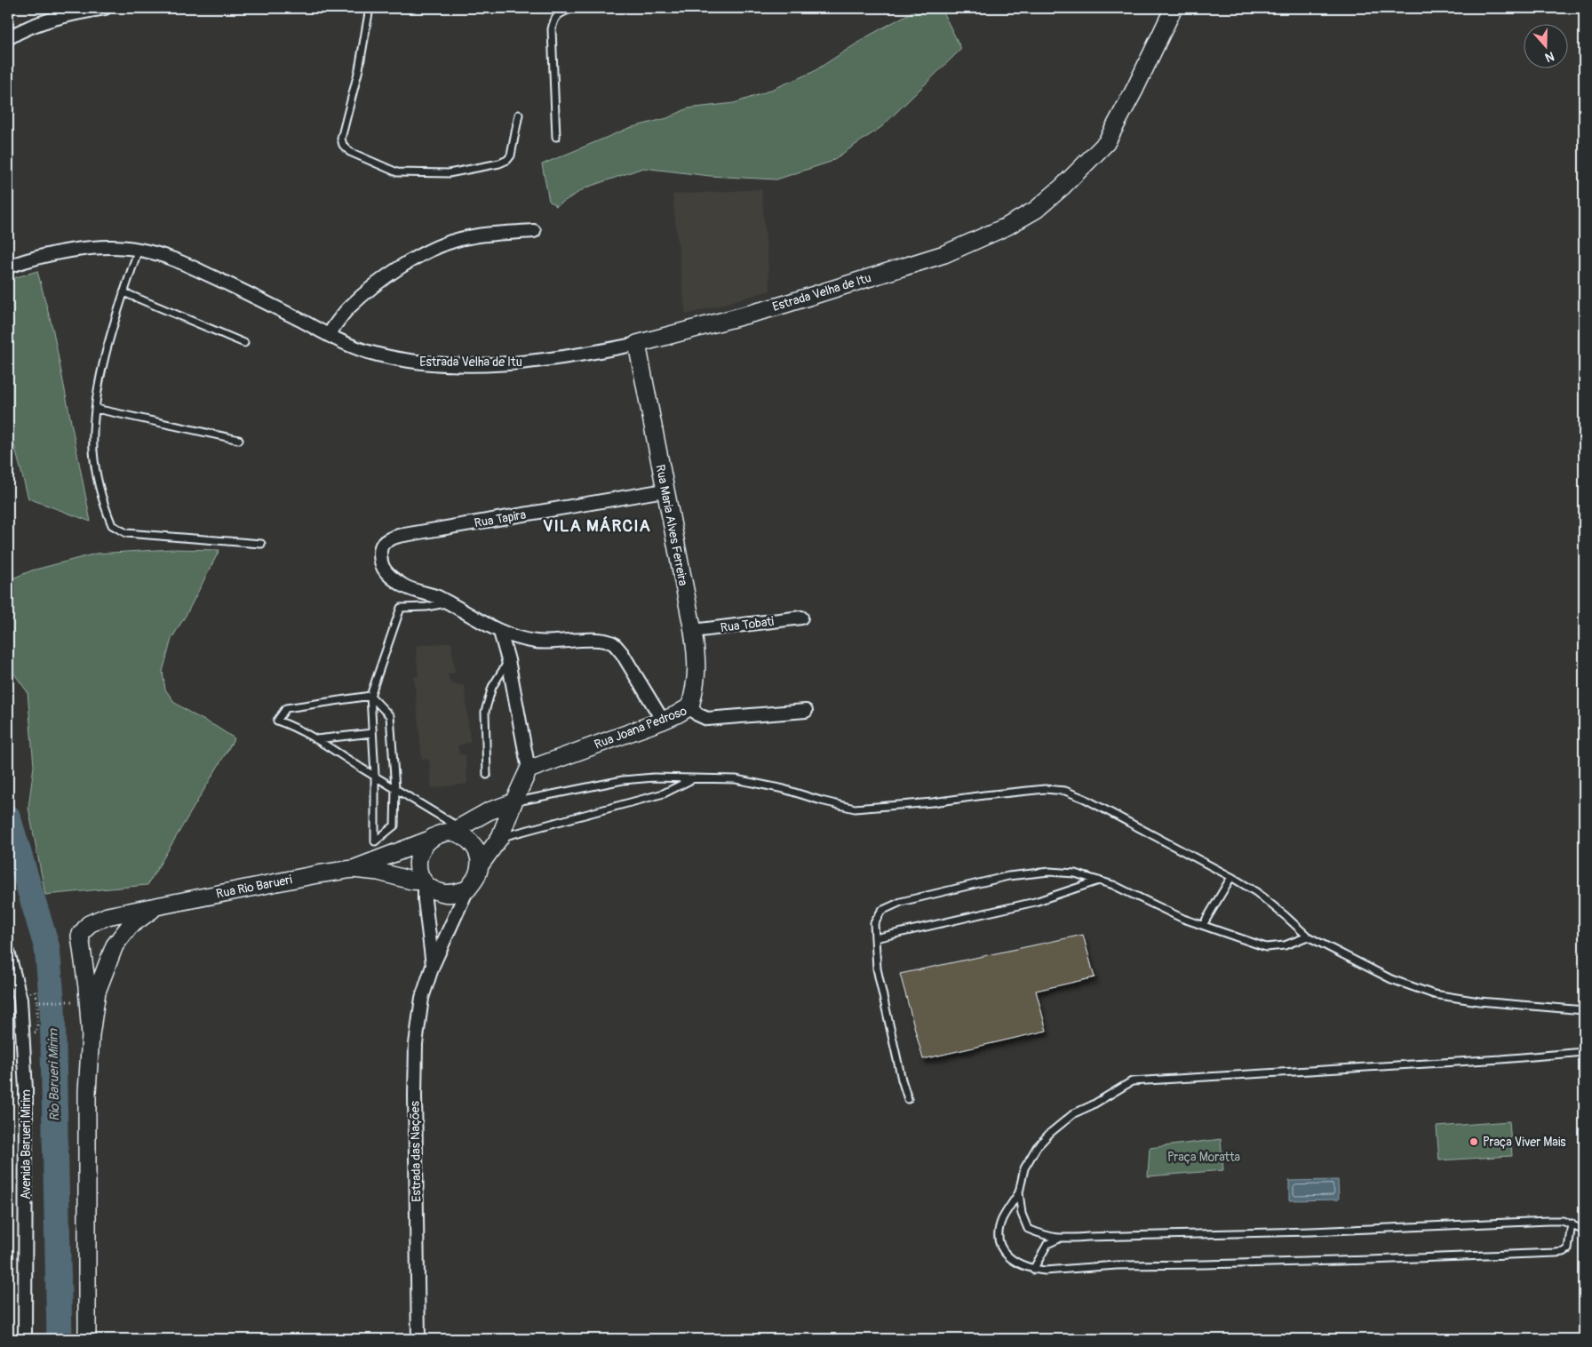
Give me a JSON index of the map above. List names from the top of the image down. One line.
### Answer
{"streets":{"street":["Estrada Velha de Itu","Rua Tapira","Rua Maria Alves Ferreira","Rua Tobati","Rua Joana Pedroso","Rua Rio Barueri","Avenida Barueri Mirim","Estrada das Nações"]},"crossings":[["Estrada Velha de Itu","Rua Maria Alves Ferreira"],["Rua Tapira","Rua Maria Alves Ferreira"],["Rua Maria Alves Ferreira","Rua Tobati"],["Rua Maria Alves Ferreira","Rua Joana Pedroso"],["Rua Rio Barueri","Estrada das Nações"]],"districts":["VILA MÁRCIA"],"water":["Rio Barueri Mirim"],"parks":["Praça Moratta"],"places":["Praça Viver Mais"],"north":"bottom"}
